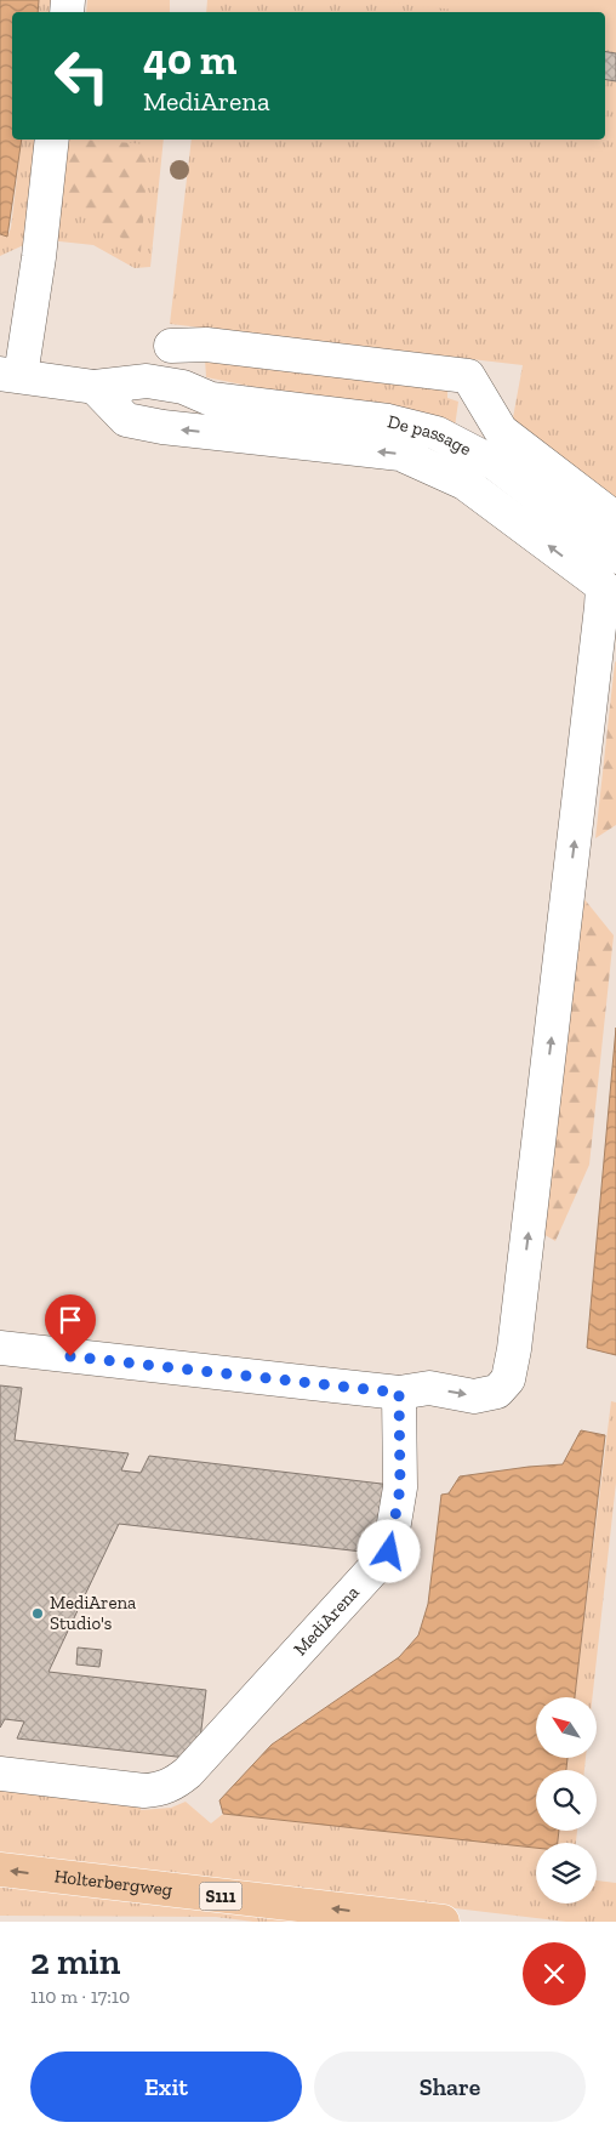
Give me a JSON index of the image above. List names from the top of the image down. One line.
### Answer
{"streets":{"main road":["Holterbergweg","S111"],"street":["De passage","MediArena"]},"one_way":["Holterbergweg"],"places":["MediArena Studio's"],"north":"top left","page":{"turn":["40 m","MediArena"],"heading":["2 min","110 m · 17:10"],"buttons":["Exit","Share"]}}
